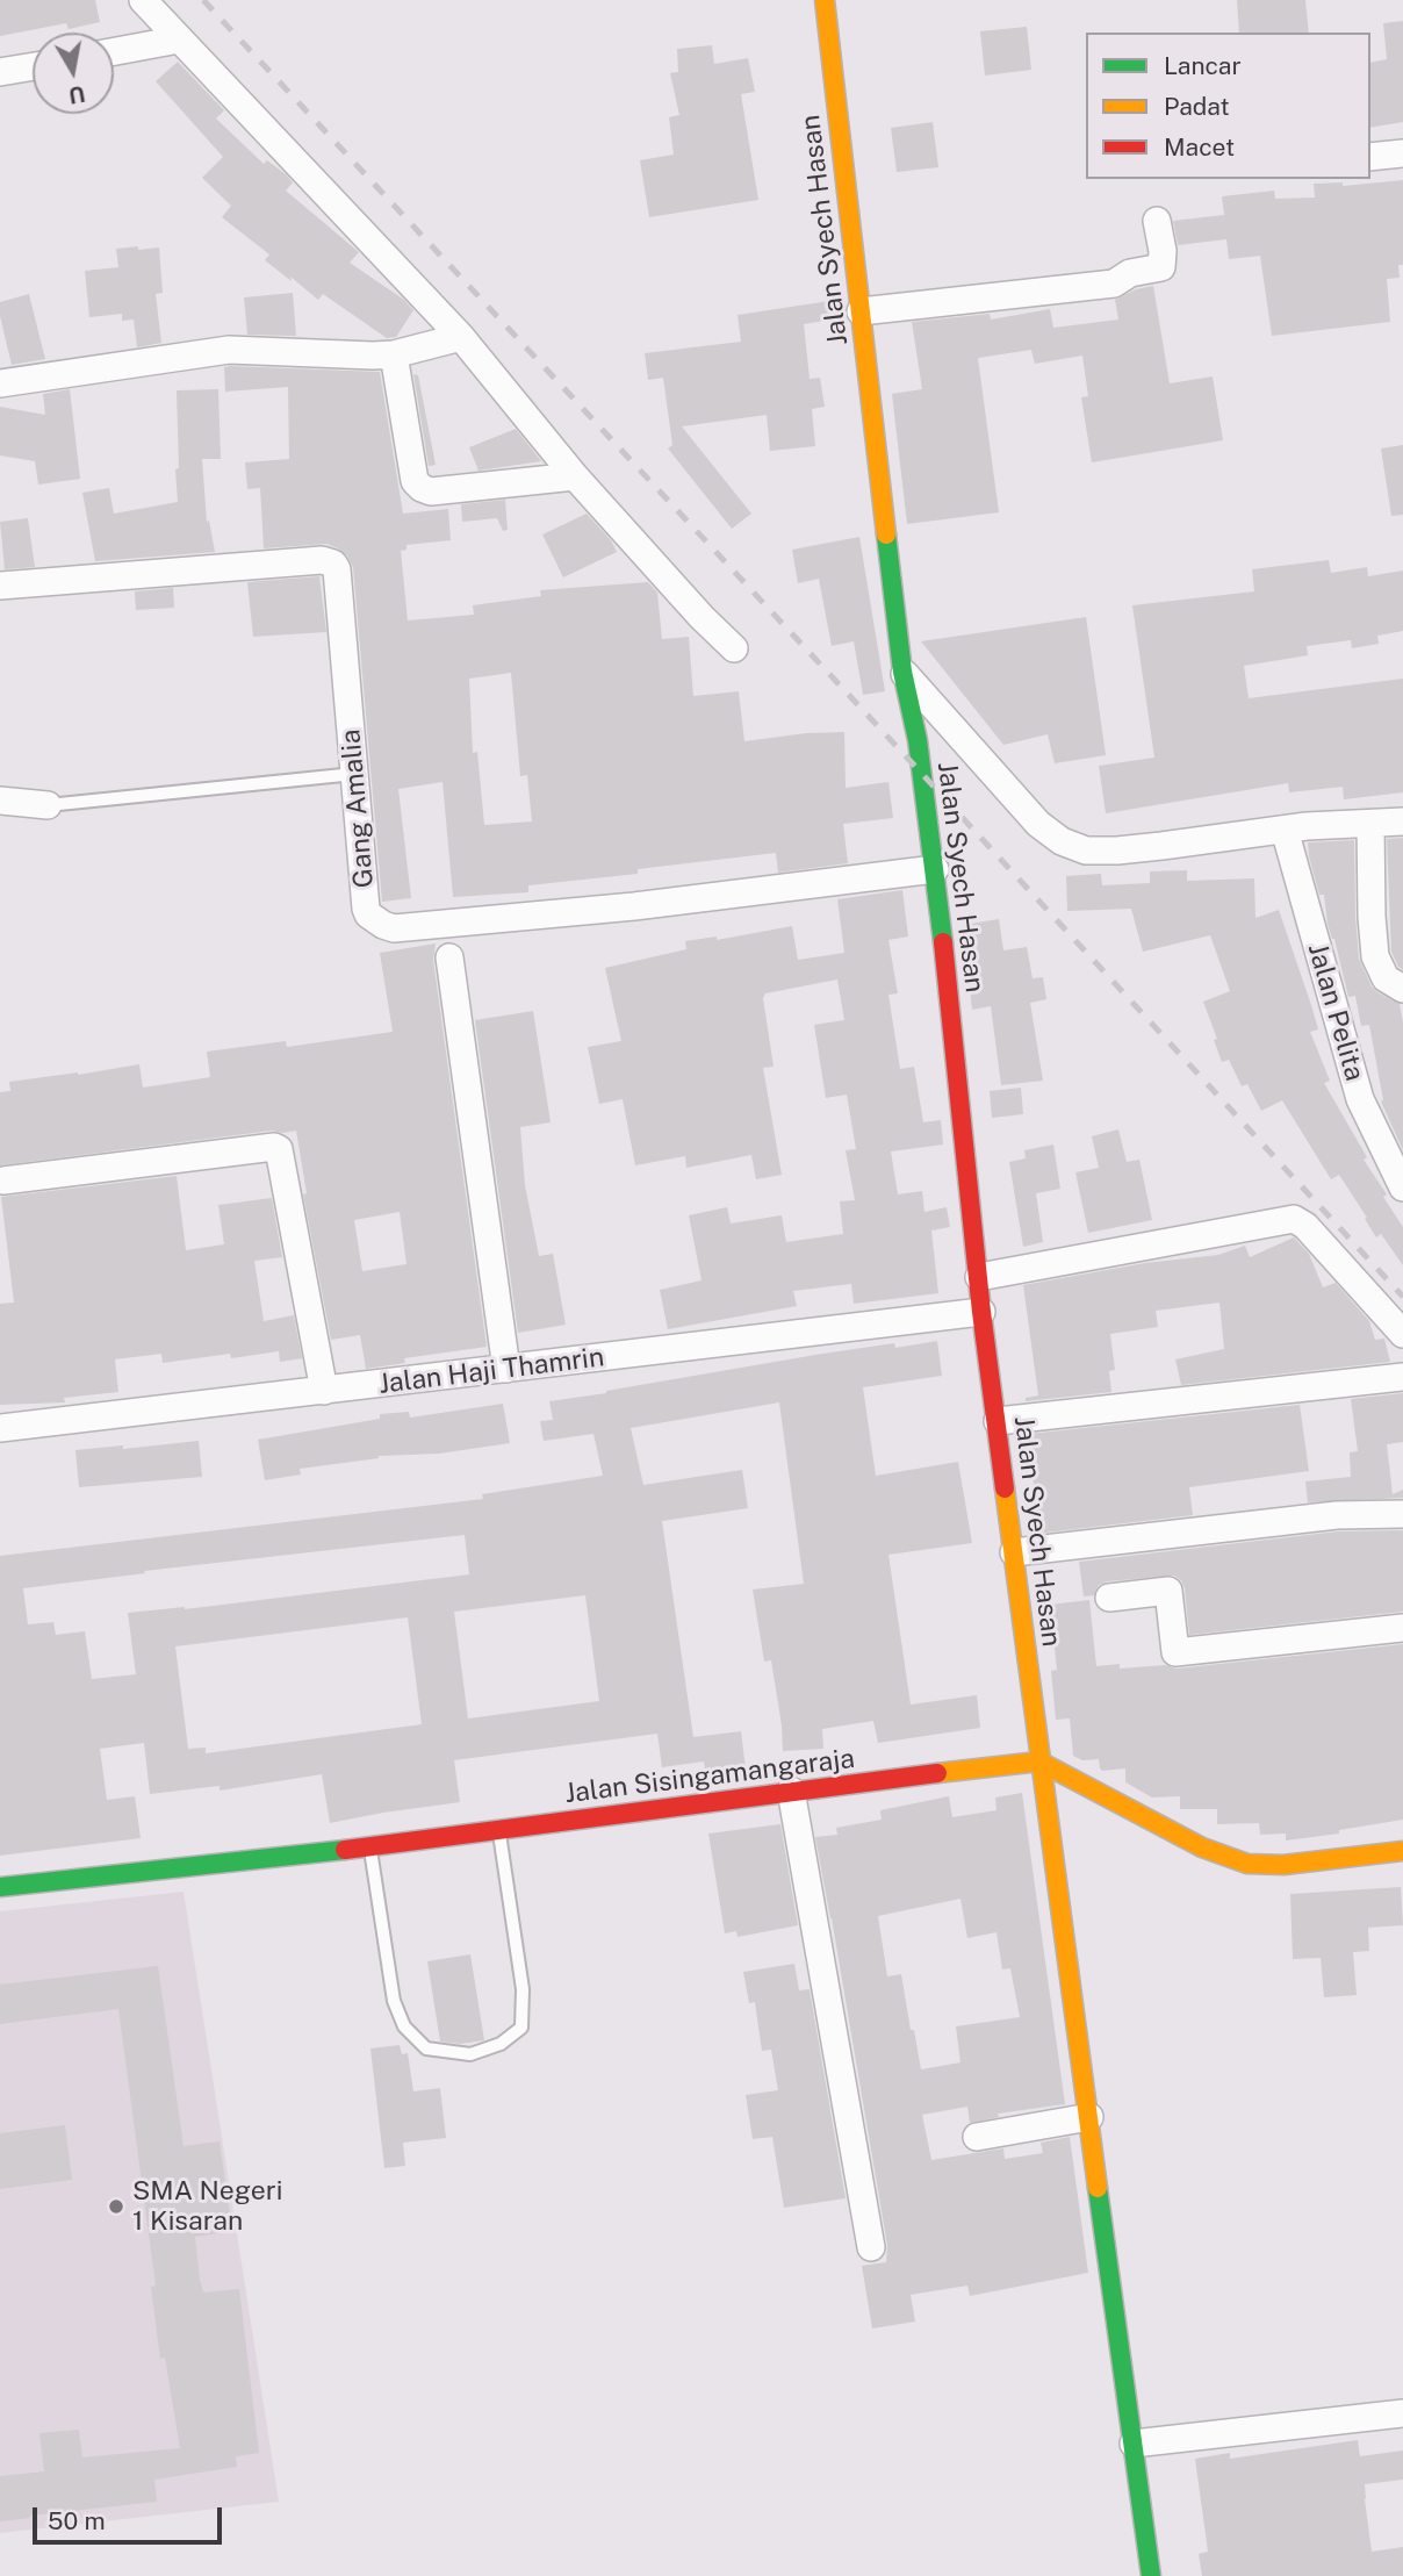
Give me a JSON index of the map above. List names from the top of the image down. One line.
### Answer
{"streets":{"street":["Jalan Syech Hasan","Gang Amalia","Jalan Pelita","Jalan Haji Thamrin","Jalan Sisingamangaraja"]},"crossings":[["Jalan Syech Hasan","Gang Amalia"],["Jalan Syech Hasan","Jalan Haji Thamrin"],["Jalan Syech Hasan","Jalan Sisingamangaraja"]],"places":["SMA Negeri 1 Kisaran"],"legend":["Lancar","Padat","Macet"],"scale_bar":"50 m","north":"bottom"}
